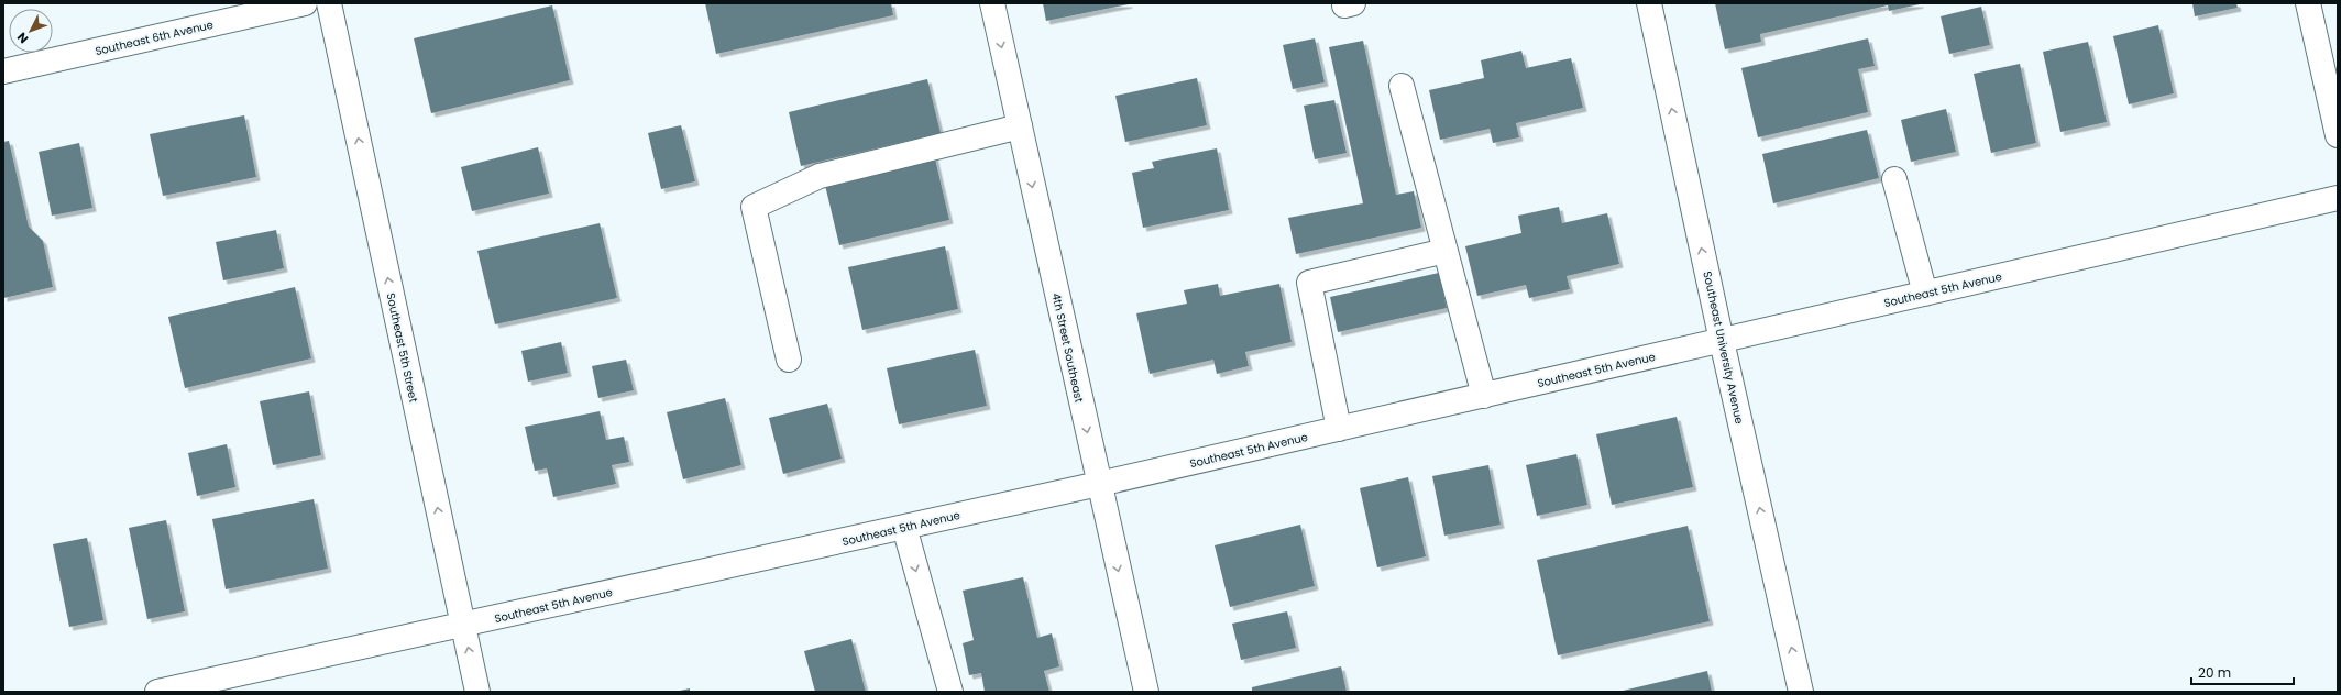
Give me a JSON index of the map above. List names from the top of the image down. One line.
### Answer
{"streets":{"street":["Southeast 6th Avenue","Southeast 5th Avenue","Southeast 5th Street","4th Street Southeast","Southeast University Avenue"]},"crossings":[["Southeast 5th Avenue","Southeast 5th Street"],["Southeast 5th Avenue","4th Street Southeast"],["Southeast 5th Avenue","Southeast University Avenue"]],"one_way":["Southeast 5th Street","4th Street Southeast","Southeast University Avenue"],"scale_bar":"20 m","north":"bottom left"}
